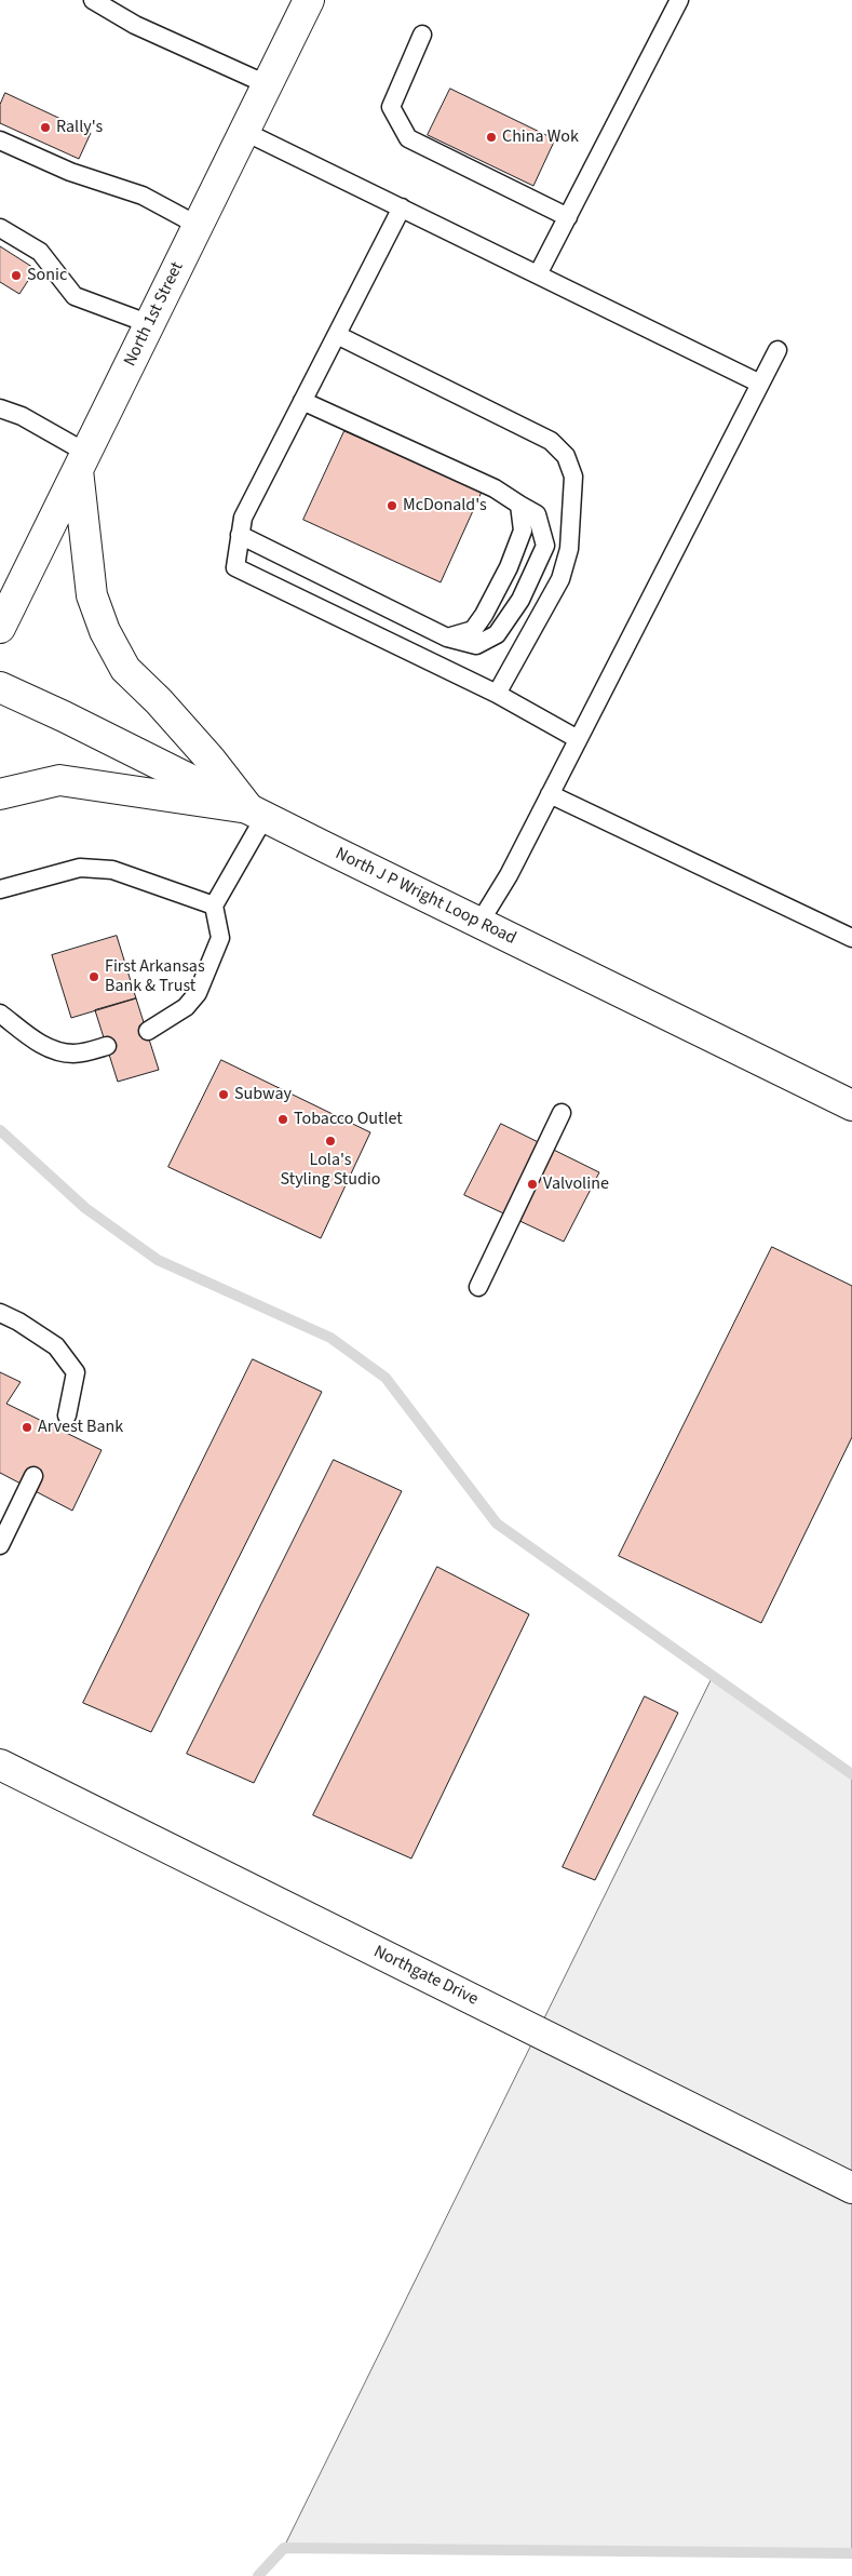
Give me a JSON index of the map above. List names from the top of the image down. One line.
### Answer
{"streets":{"main road":["North 1st Street","North J P Wright Loop Road","Northgate Drive"]},"places":["Rally's","China Wok","Sonic","McDonald's","First Arkansas Bank & Trust","Subway","Tobacco Outlet","Lola's Styling Studio","Valvoline","Arvest Bank"]}
